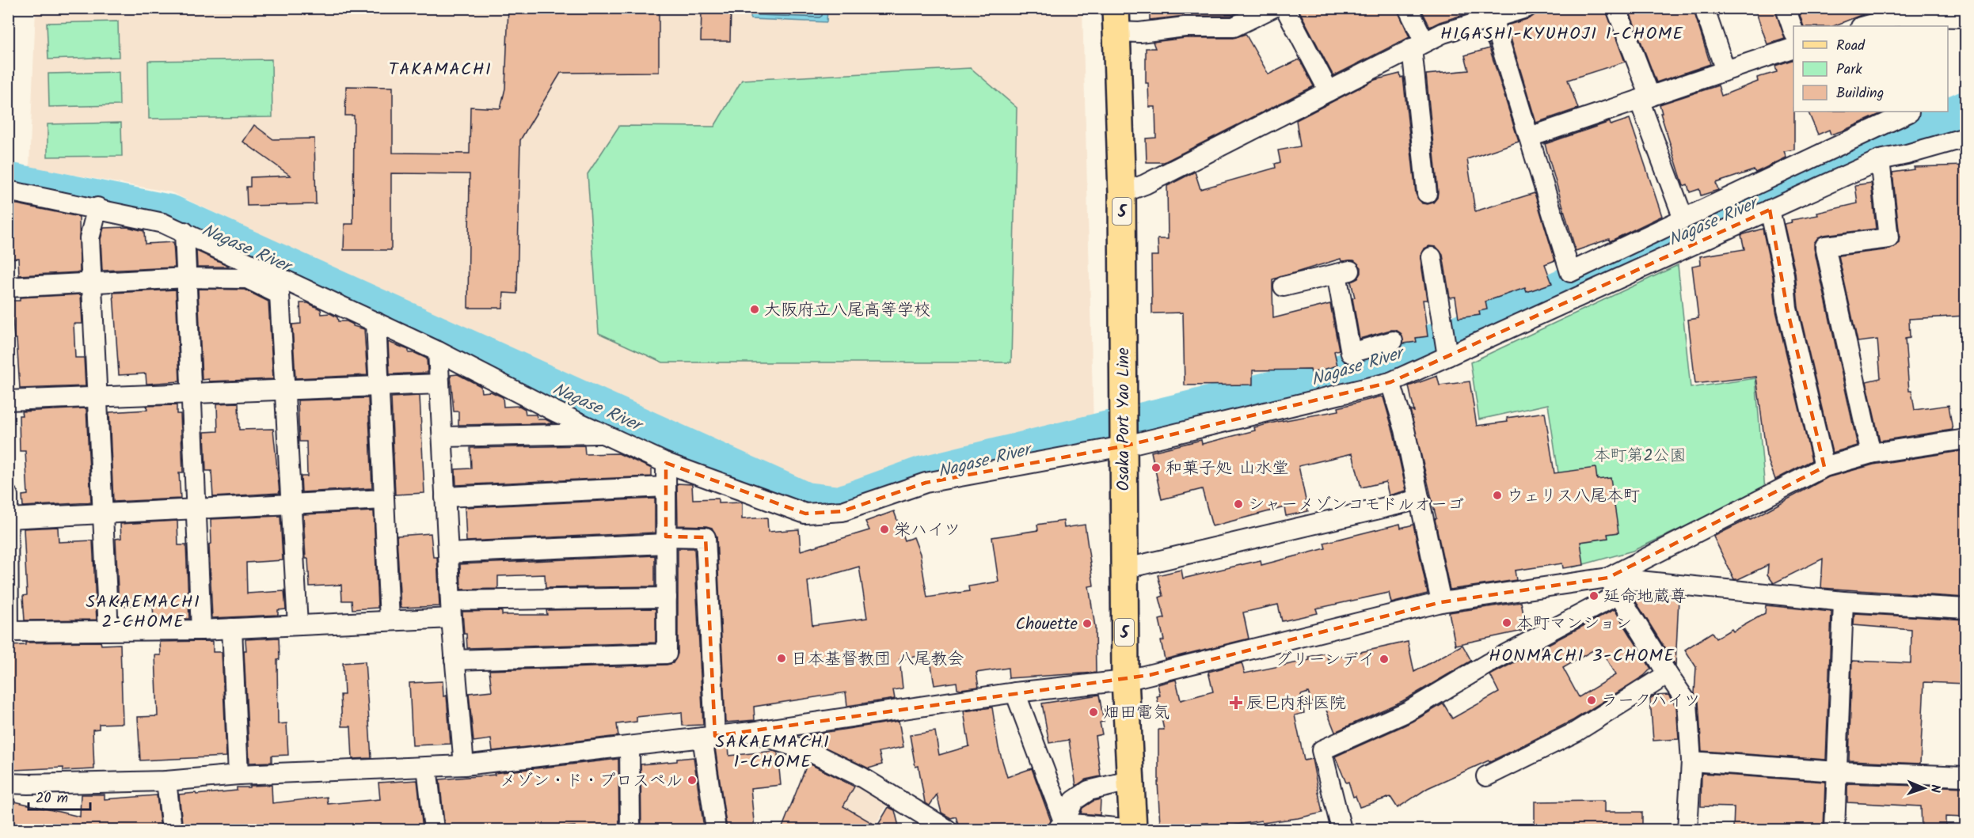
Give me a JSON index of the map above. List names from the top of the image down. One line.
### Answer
{"streets":{"main road":["5","Osaka Port Yao Line"]},"districts":["HIGASHI-KYUHOJI 1-CHOME","TAKAMACHI","SAKAEMACHI 2-CHOME","HONMACHI 3-CHOME","SAKAEMACHI 1-CHOME"],"water":["Nagase River"],"parks":["本町第2公園"],"places":{"other":["大阪府立八尾高等学校","和菓子処 山水堂","ウェリス八尾本町","シャーメゾンコモドルオーゴ","栄ハイツ","延命地蔵尊","本町マンション","Chouette","日本基督教団 八尾教会","グリーンデイ","ラークハイツ","畑田電気","メゾン・ド・プロスペル"],"health":["辰巳内科医院"]},"legend":["Road","Park","Building"],"scale_bar":"20 m","north":"right"}
